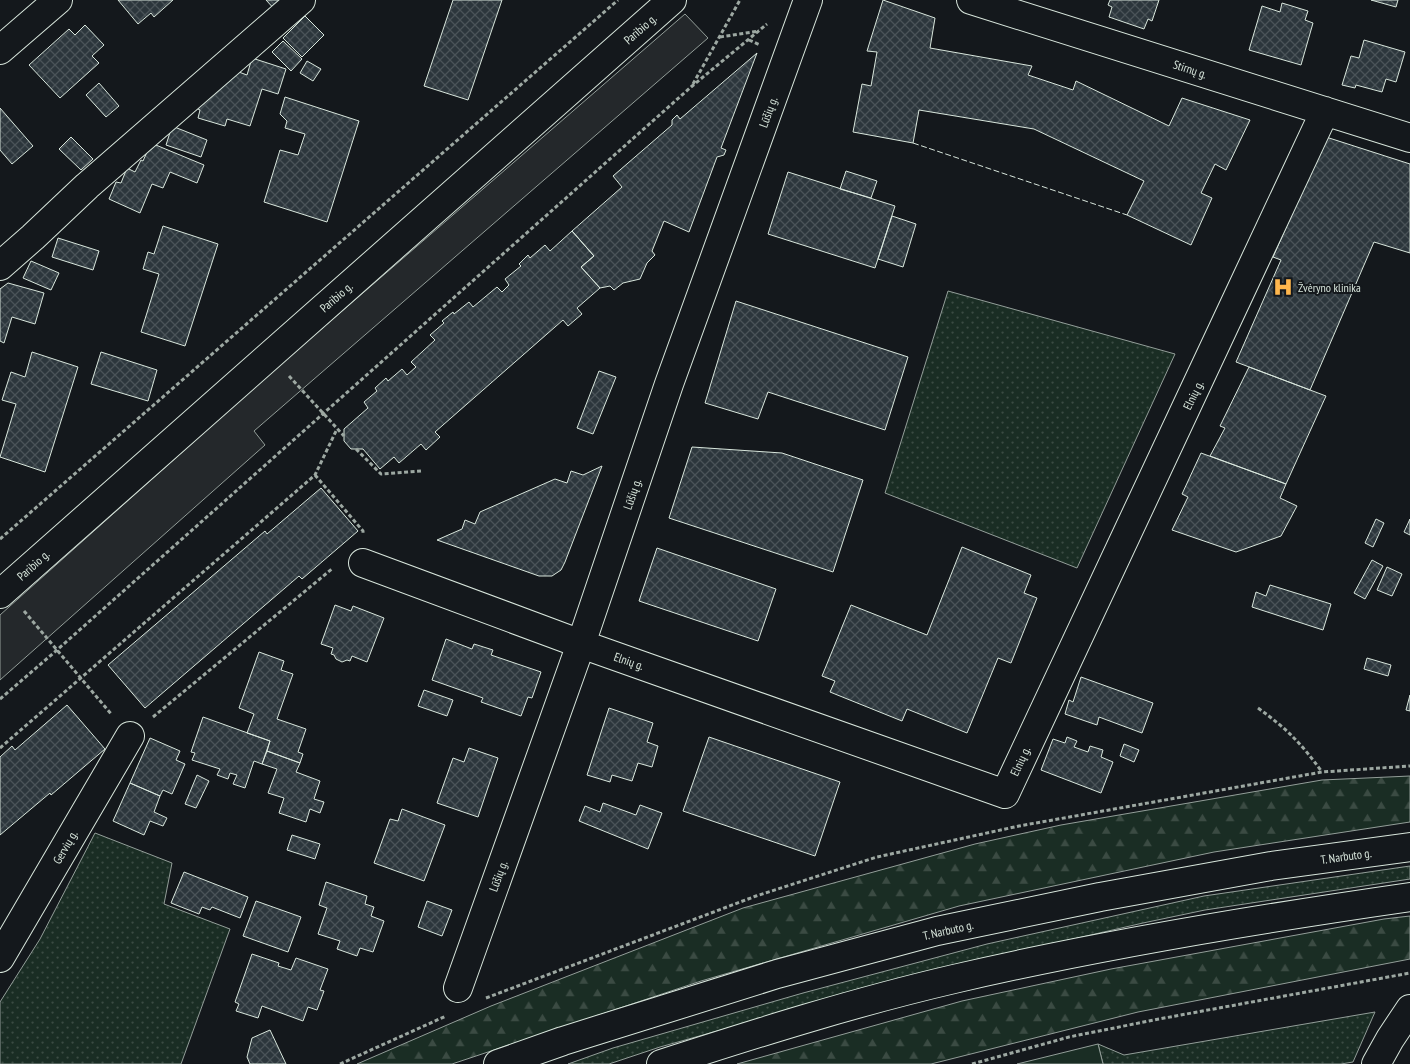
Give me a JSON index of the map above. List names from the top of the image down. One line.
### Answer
{"streets":{"street":["Paribio g.","Stirnų g.","Lūšių g.","Elnių g.","Gervių g.","T. Narbuto g."]},"crossings":[["Stirnų g.","Elnių g."],["Lūšių g.","Elnių g."]],"places":{"hospital":["Žvėryno klinika"]}}
